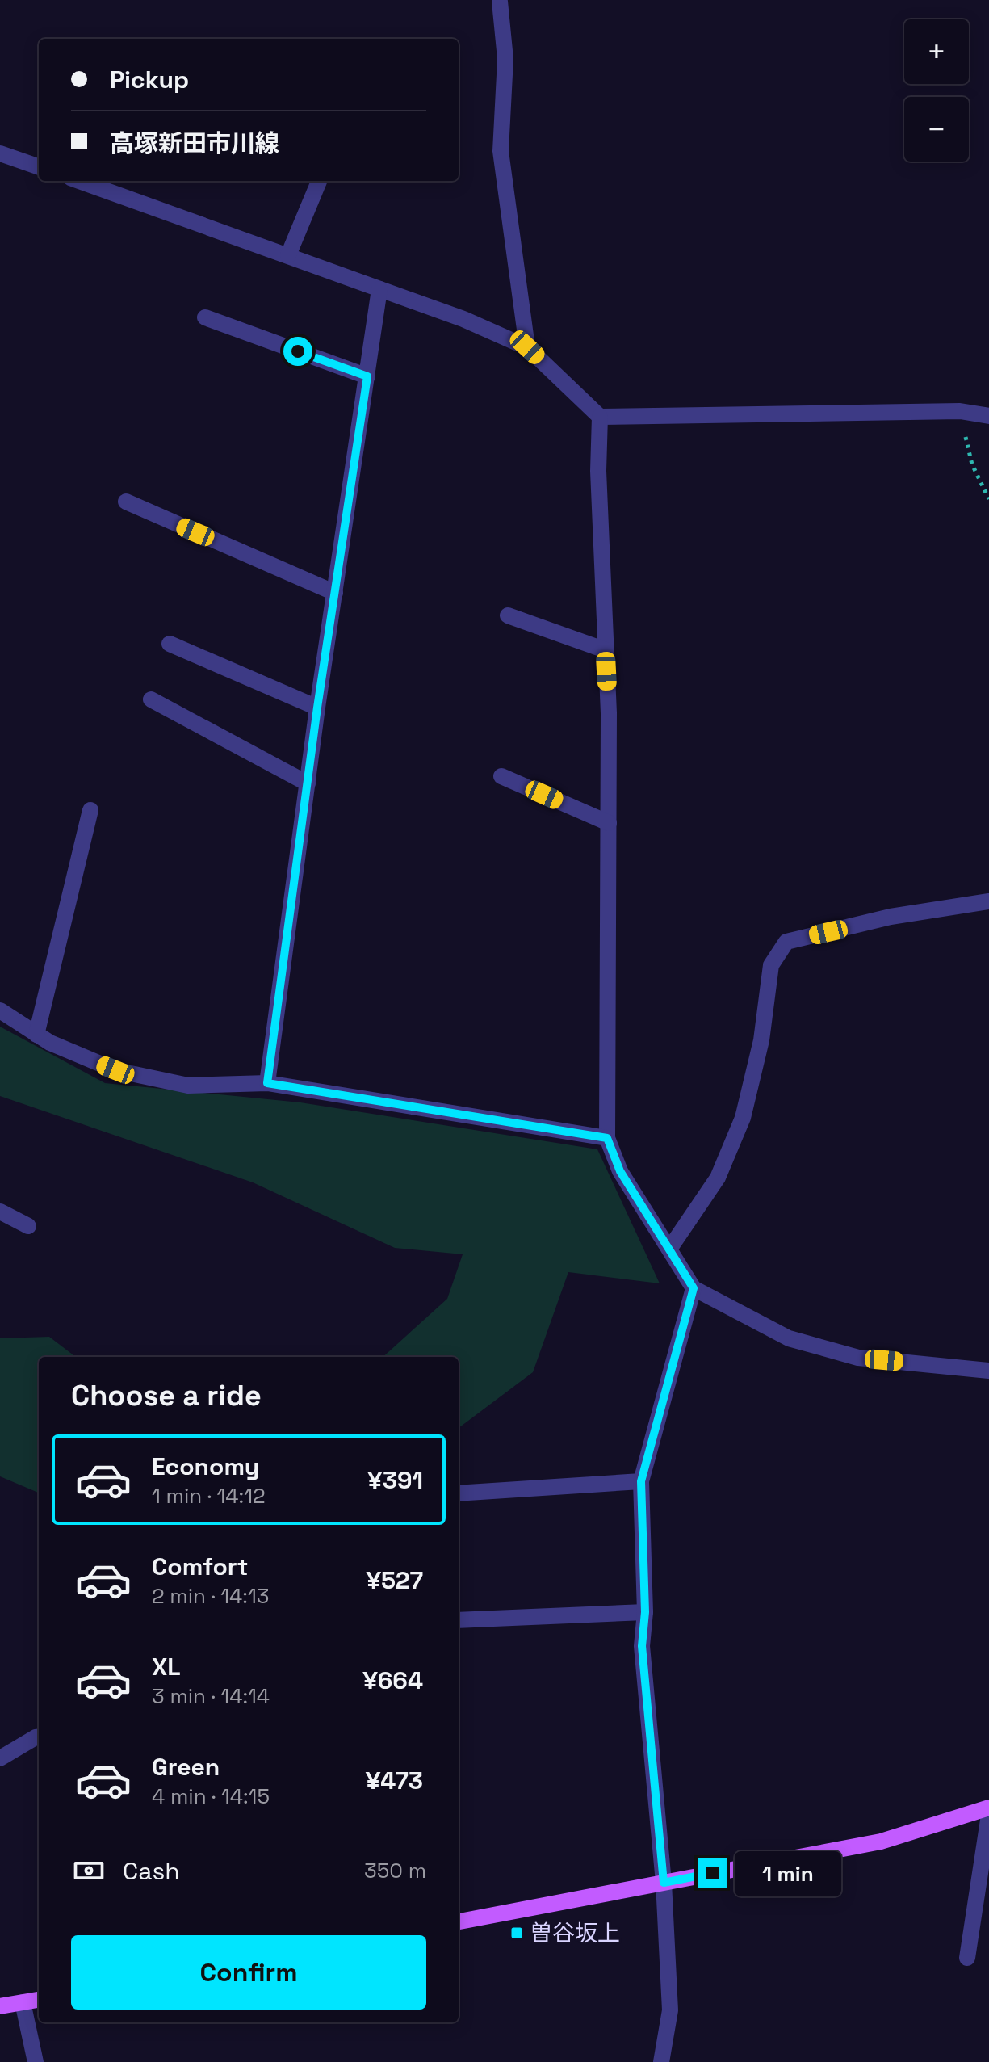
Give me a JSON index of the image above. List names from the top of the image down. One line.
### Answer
{"places":{"transit":["曽谷坂上"]},"page":{"map_buttons":["+","−"],"banner":["Pickup","高塚新田市川線"],"heading":"Choose a ride","list":[{"name":"Economy","note":"1 min · 14:12","value":"¥391"},{"name":"Comfort","note":"2 min · 14:13","value":"¥527"},{"name":"XL","note":"3 min · 14:14","value":"¥664"},{"name":"Green","note":"4 min · 14:15","value":"¥473"}],"pay":["Cash","350 m"],"bubble":"1 min","buttons":"Confirm"}}
